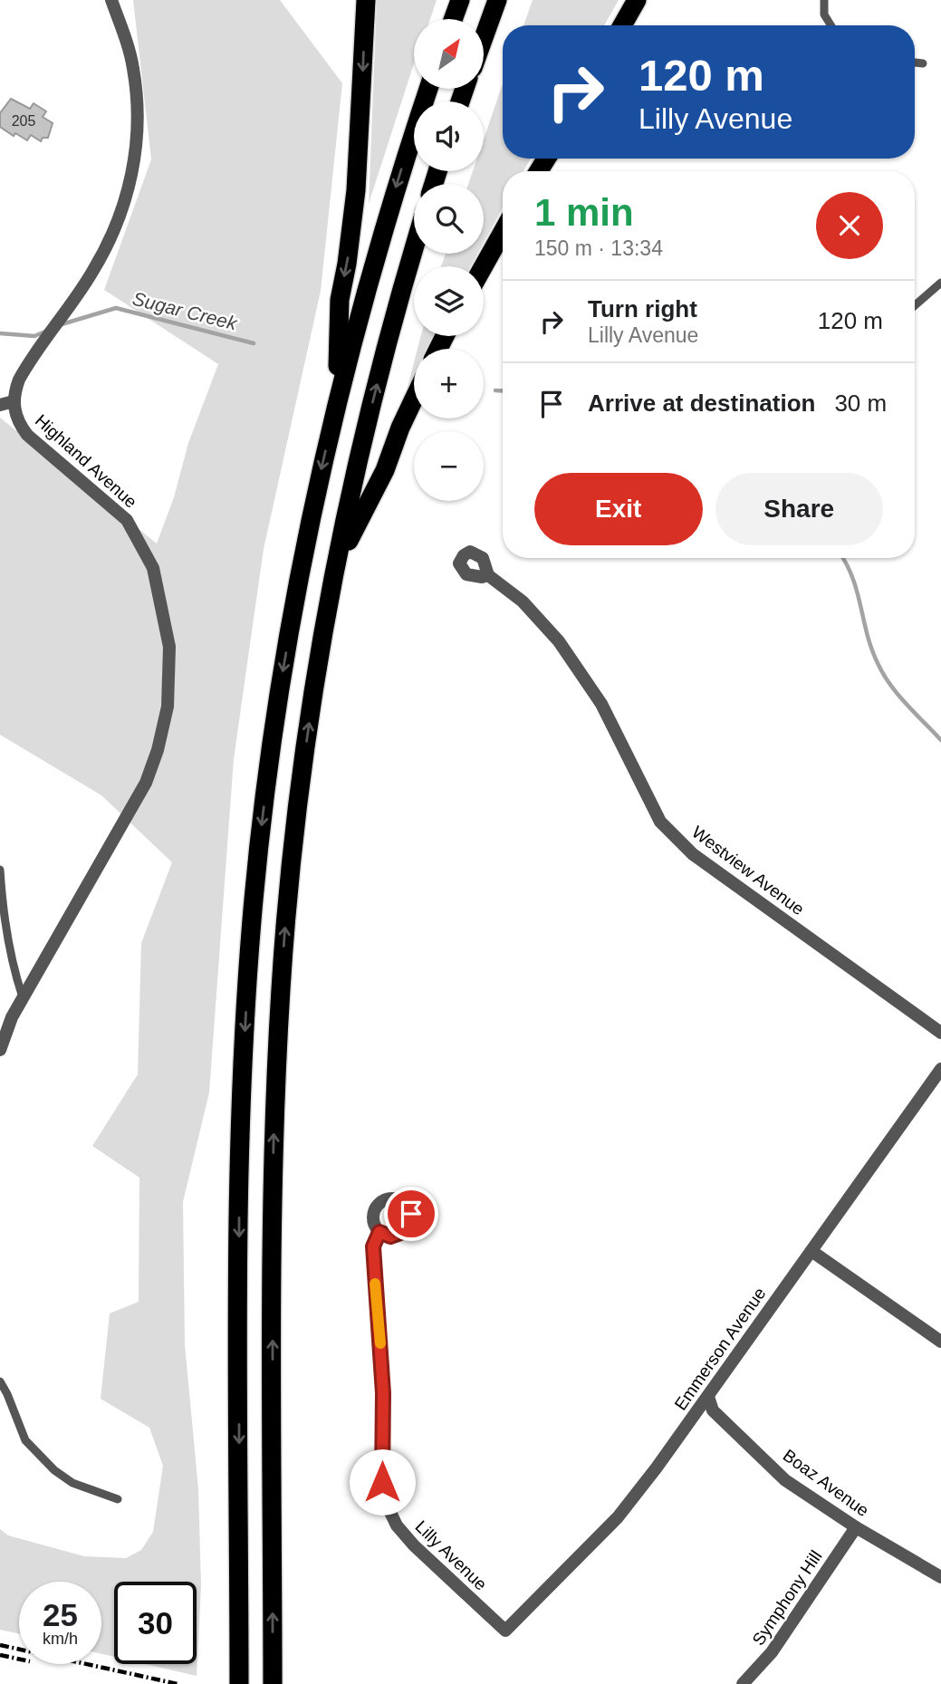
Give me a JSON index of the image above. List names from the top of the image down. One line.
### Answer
{"streets":{"street":["Highland Avenue","Westview Avenue","Emmerson Avenue","Boaz Avenue","Lilly Avenue","Symphony Hill"]},"crossings":[["Emmerson Avenue","Boaz Avenue"],["Emmerson Avenue","Lilly Avenue"],["Boaz Avenue","Symphony Hill"]],"water":["Sugar Creek"],"house_numbers":["205"],"north":"top right","page":{"map_buttons":["+","−"],"turn":["120 m","Lilly Avenue"],"heading":["1 min","150 m · 13:34"],"list":[{"name":"Turn right","note":"Lilly Avenue","value":"120 m"},{"name":"Arrive at destination","value":"30 m"}],"buttons":["Exit","Share"],"speed":"25 km/h","limit":"30"}}
